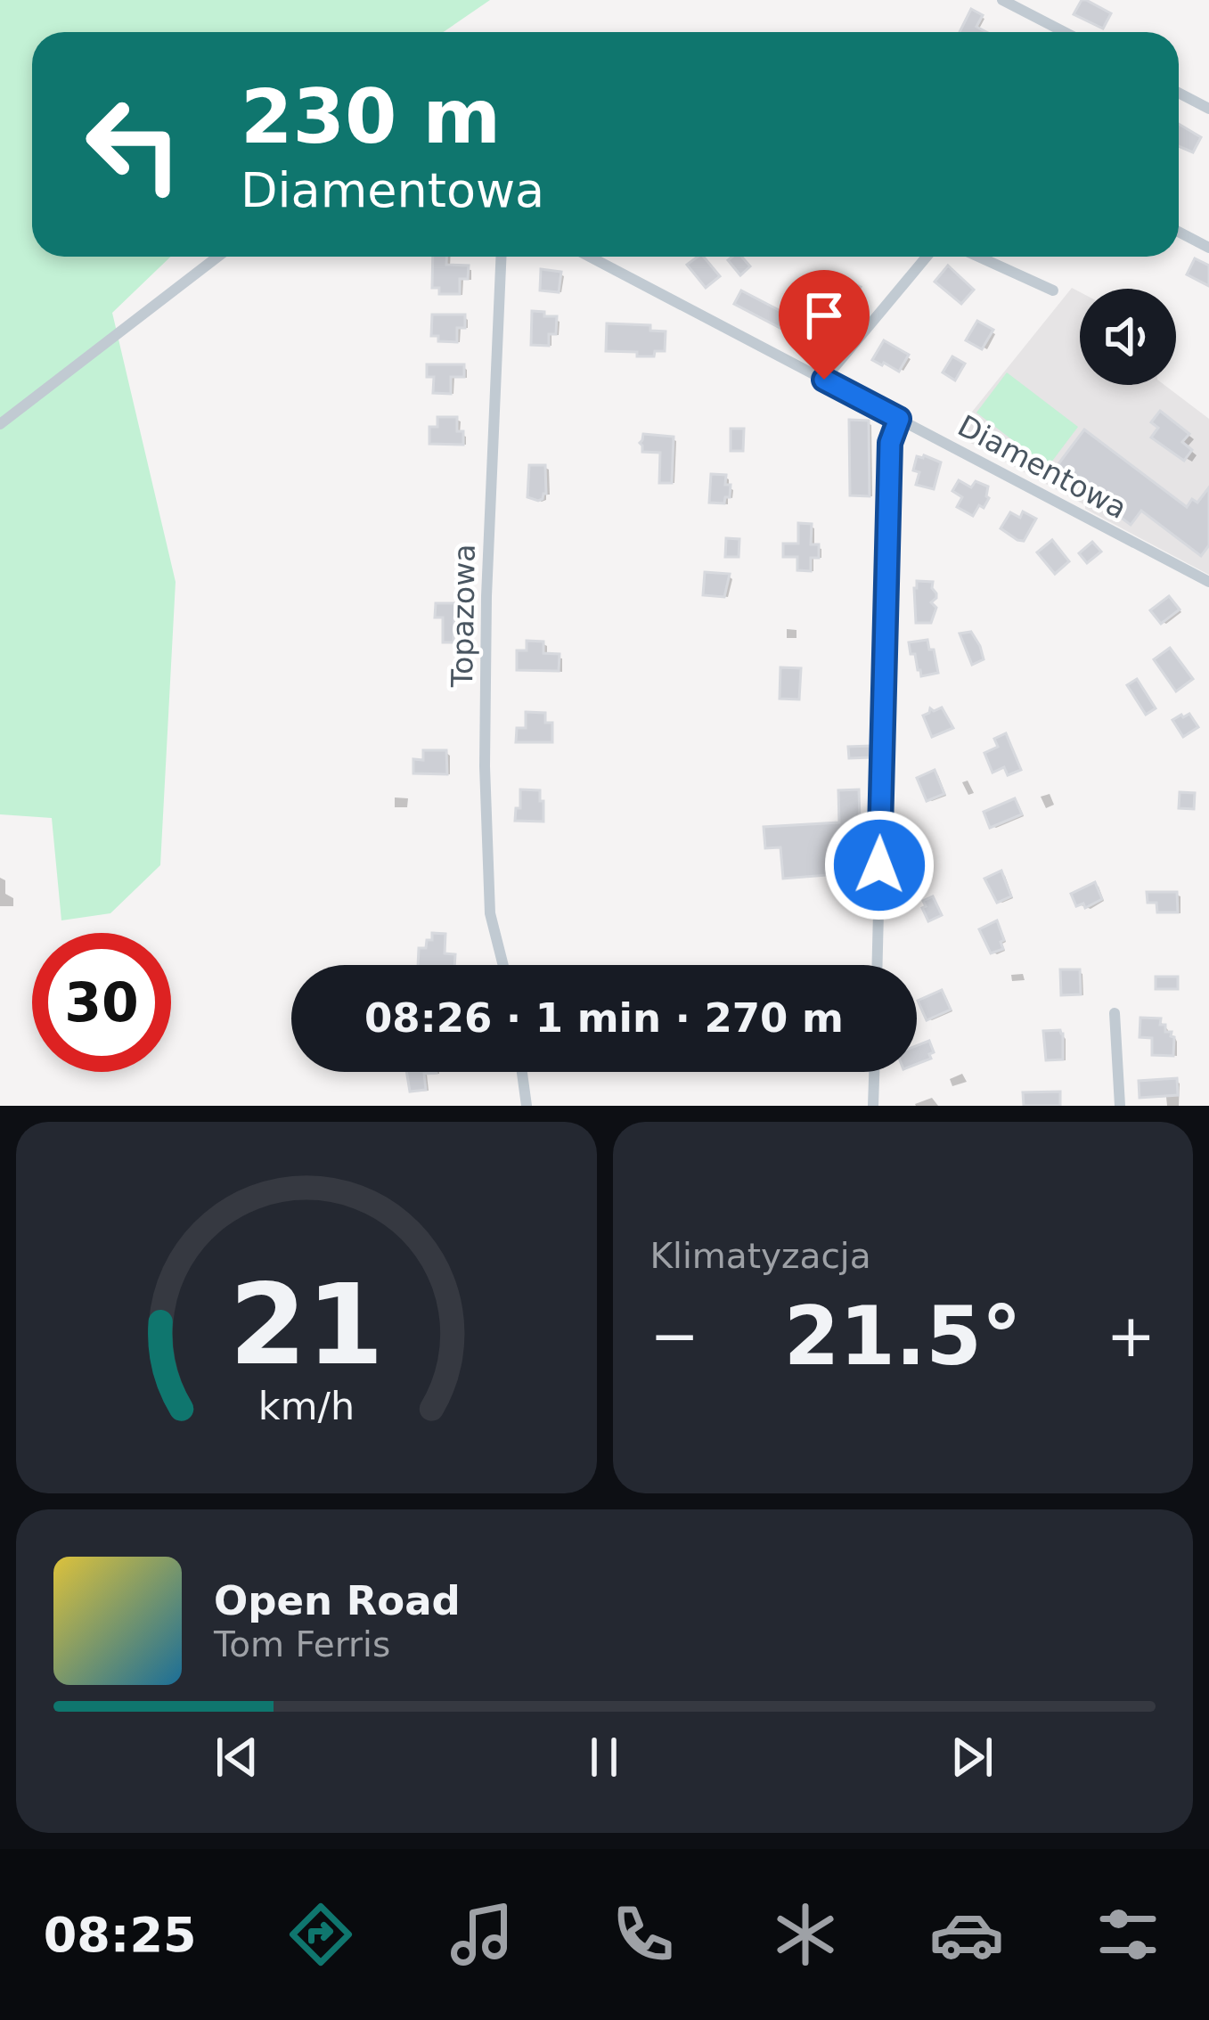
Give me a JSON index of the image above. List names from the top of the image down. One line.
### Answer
{"streets":{"street":["Diamentowa","Topazowa"]},"page":{"turn":["230 m","Diamentowa"],"limit":"30","trip":"08:26 · 1 min · 270 m","tile":"Klimatyzacja","heat":["−","21.5°","+"],"song":["Open Road","Tom Ferris"],"tabs":"08:25","gauge":["21","km/h"]}}
